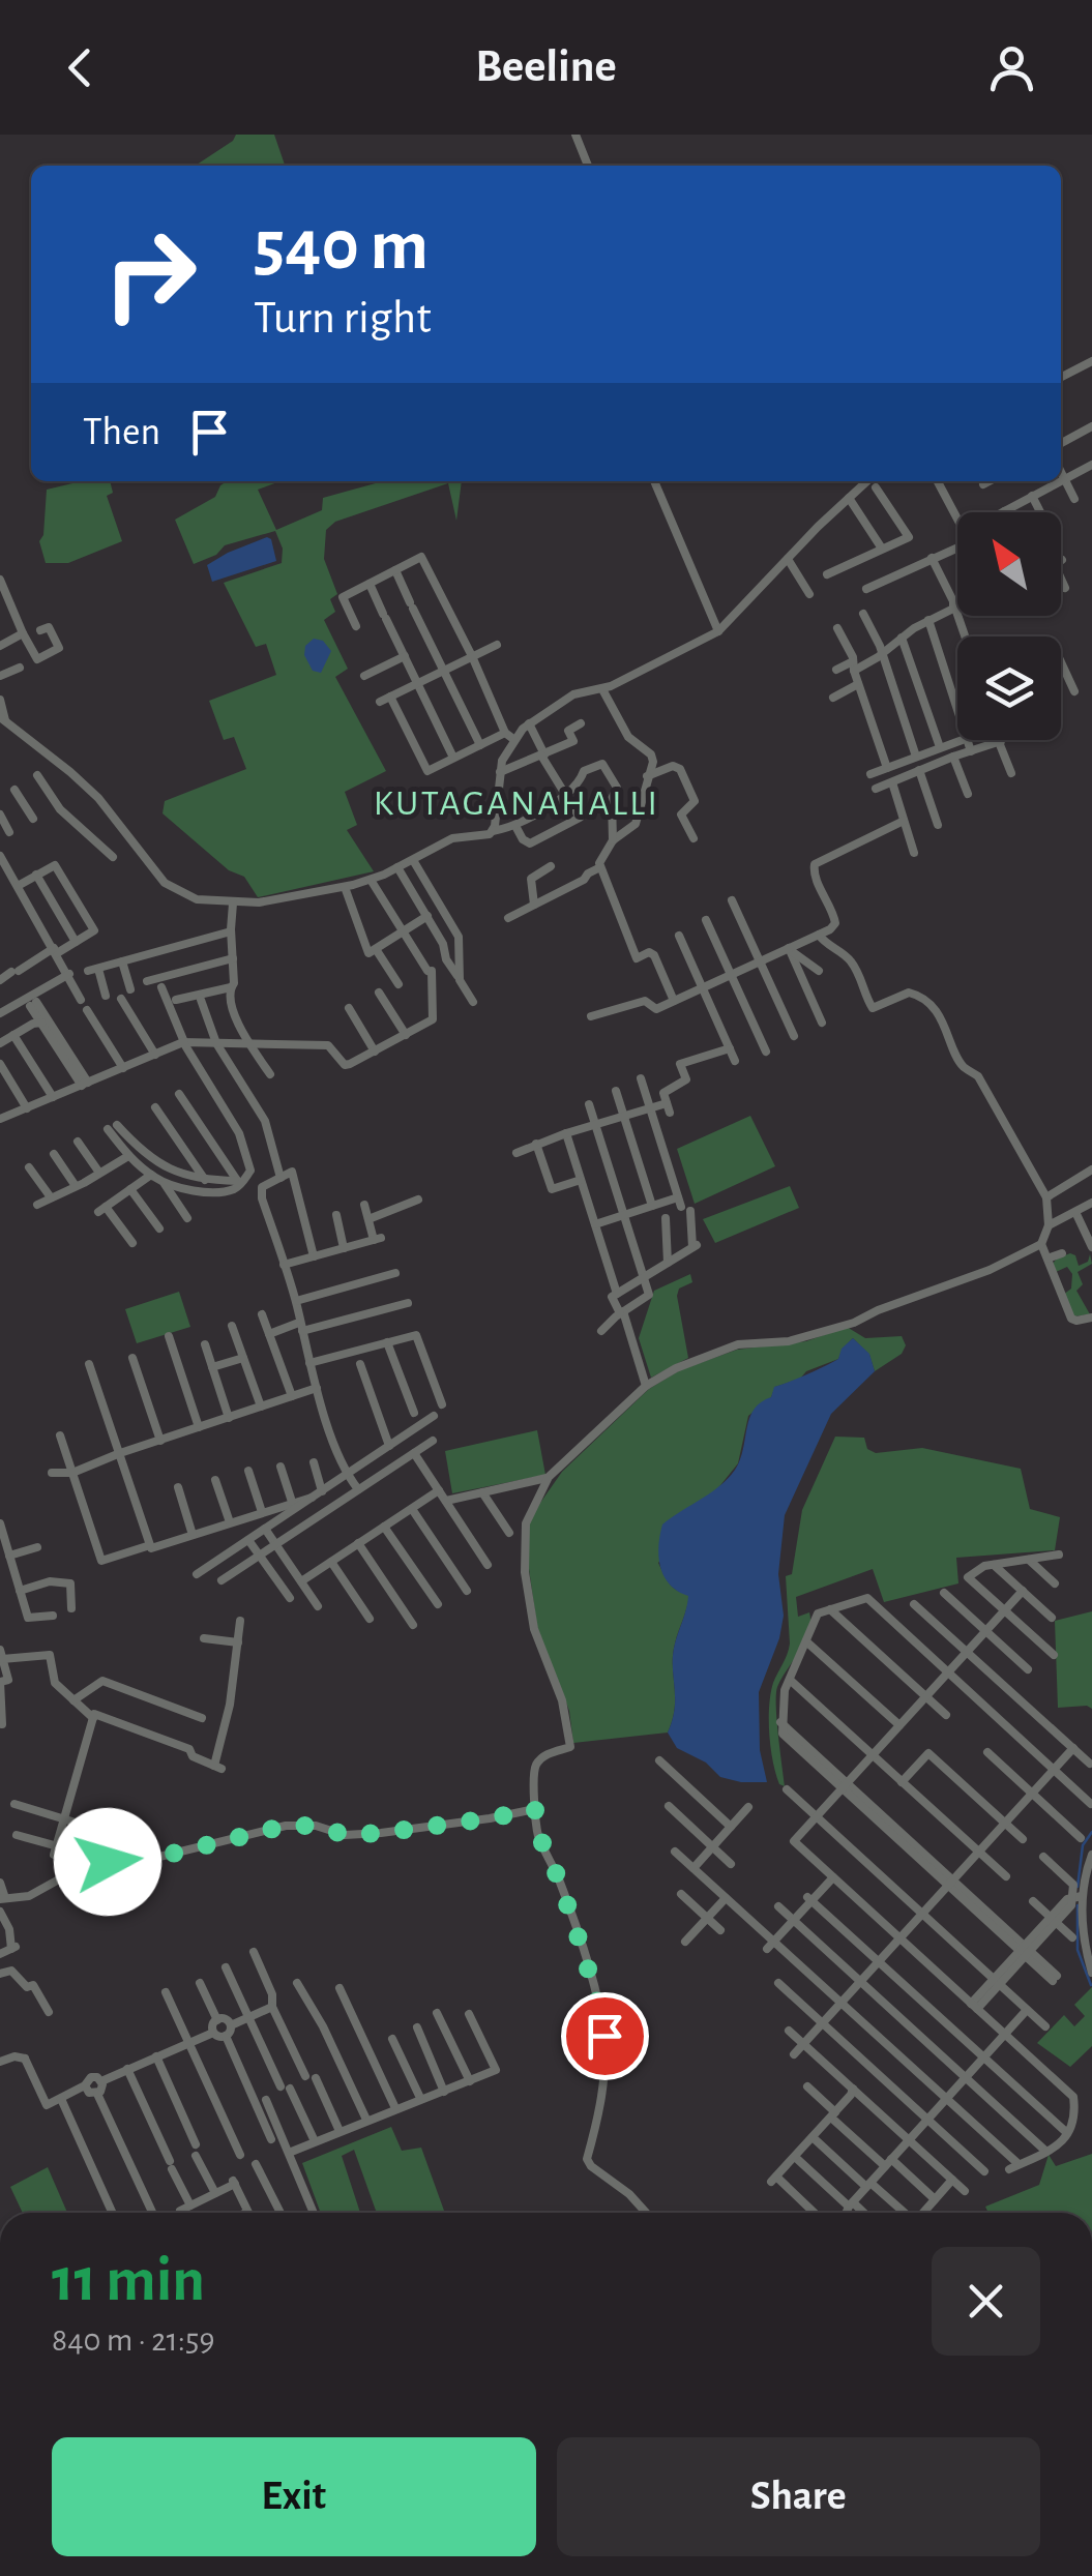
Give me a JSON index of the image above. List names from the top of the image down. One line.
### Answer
{"districts":["KUTAGANAHALLI"],"north":"top left","page":{"header":"Beeline","turn":["540 m","Turn right"],"then":"Then","heading":["11 min","840 m · 21:59"],"buttons":["Exit","Share"]}}
